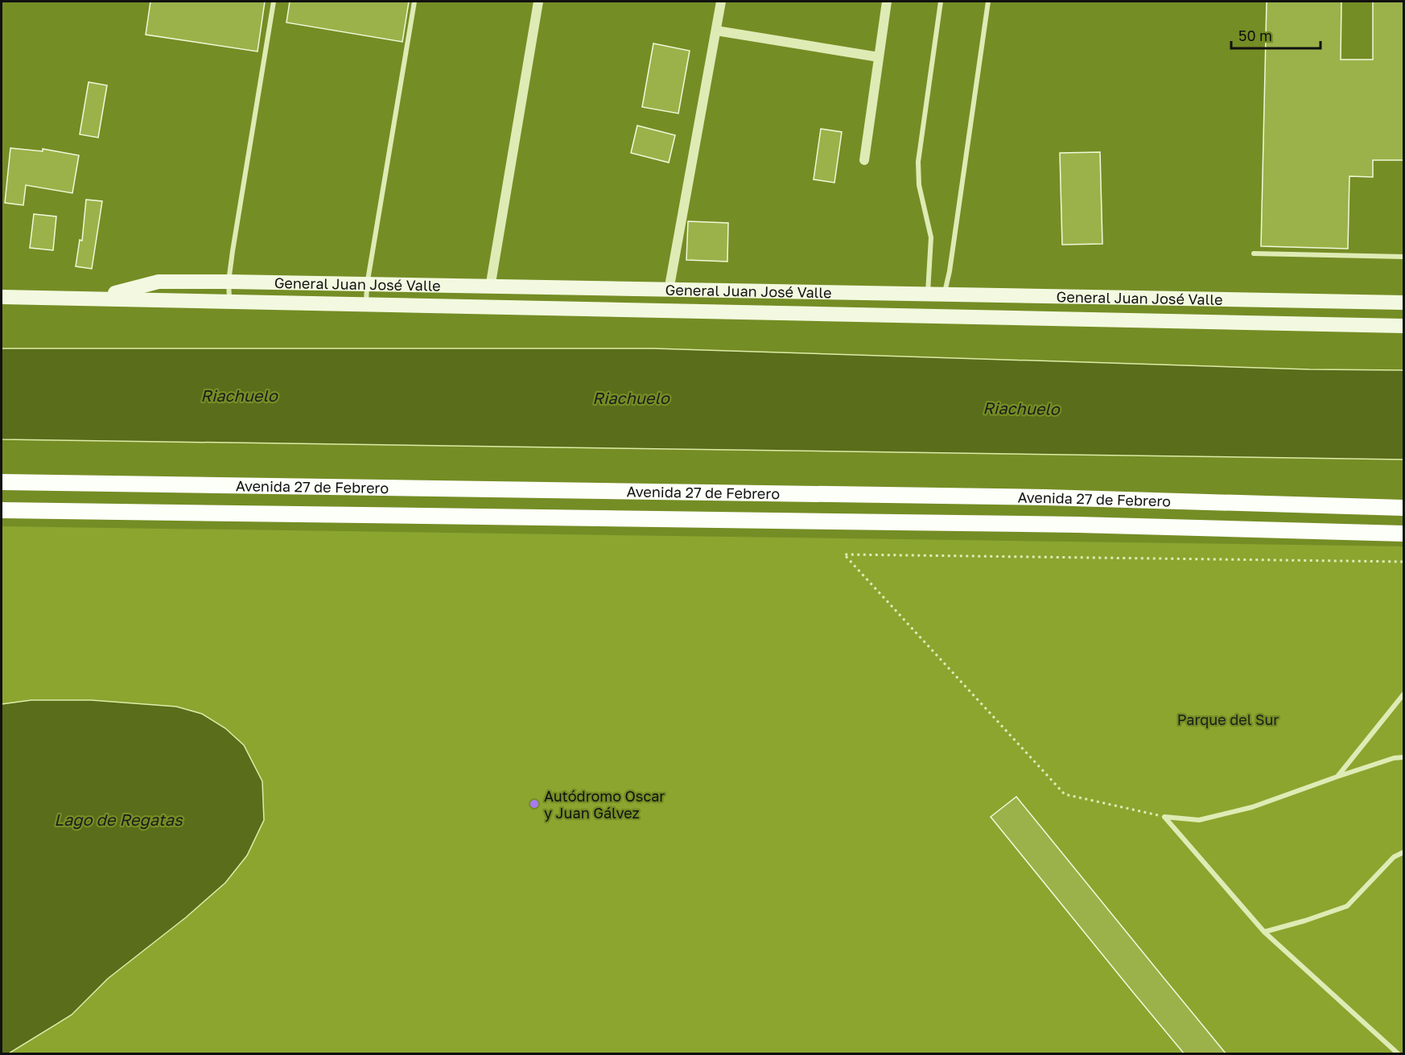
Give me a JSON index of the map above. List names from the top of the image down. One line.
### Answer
{"streets":{"main road":["General Juan José Valle","Avenida 27 de Febrero"]},"water":["Riachuelo","Lago de Regatas"],"parks":["Parque del Sur"],"places":["Autódromo Oscar y Juan Gálvez"],"scale_bar":"50 m"}
